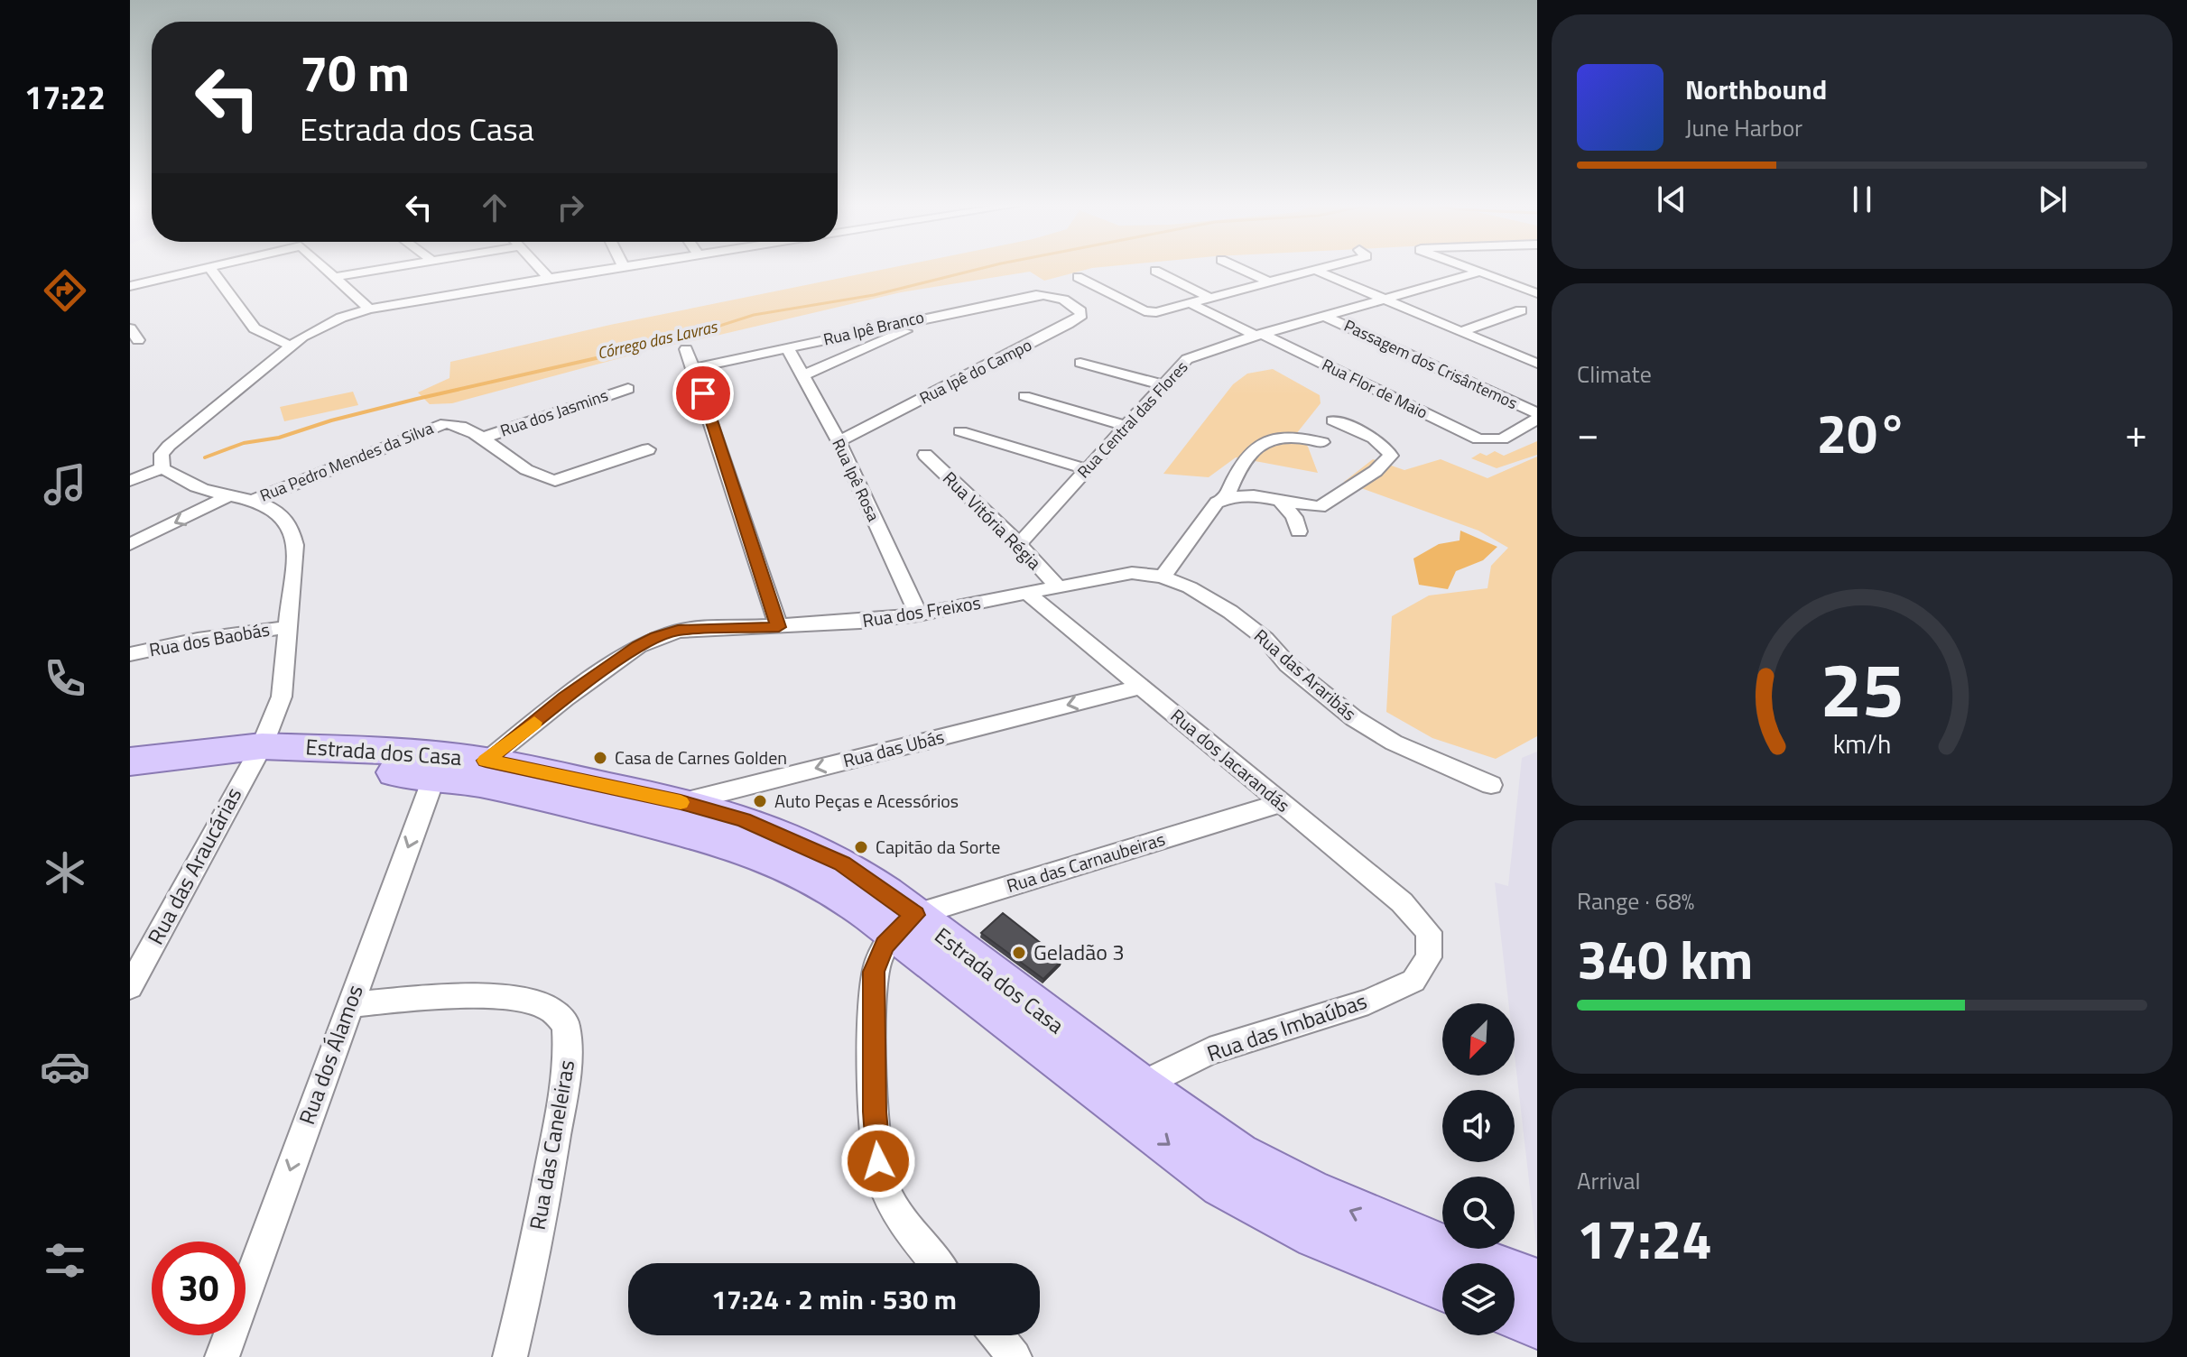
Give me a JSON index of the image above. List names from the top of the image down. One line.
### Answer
{"streets":{"main road":["Estrada dos Casa"],"street":["Rua Ipê Branco","Passagem dos Crisântemos","Rua Ipê do Campo","Rua Flor de Maio","Rua dos Jasmins","Rua Central das Flores","Rua Pedro Mendes da Silva","Rua Ipê Rosa","Rua Vitória Régia","Rua dos Freixos","Rua dos Baobás","Rua das Araribás","Rua das Ubás","Rua dos Jacarandás","Rua das Carnaubeiras","Rua das Araucárias","Rua das Imbaúbas","Rua dos Álamos","Rua das Caneleiras"]},"crossings":[["Rua Ipê Branco","Rua Ipê do Campo"],["Rua Ipê Branco","Rua Ipê Rosa"],["Passagem dos Crisântemos","Rua Flor de Maio"],["Passagem dos Crisântemos","Rua Central das Flores"],["Rua Ipê do Campo","Rua Ipê Rosa"],["Rua Flor de Maio","Rua Central das Flores"],["Rua dos Jasmins","Rua Pedro Mendes da Silva"],["Rua Central das Flores","Rua Vitória Régia"],["Rua Pedro Mendes da Silva","Rua das Araucárias"],["Rua Ipê Rosa","Rua dos Freixos"],["Rua Vitória Régia","Rua dos Freixos"],["Rua dos Freixos","Rua das Araribás"],["Rua dos Freixos","Estrada dos Casa"],["Rua dos Freixos","Rua dos Jacarandás"],["Rua dos Freixos","Rua dos Álamos"],["Rua dos Baobás","Rua das Araucárias"],["Rua das Ubás","Estrada dos Casa"],["Rua das Ubás","Rua dos Jacarandás"],["Estrada dos Casa","Rua das Carnaubeiras"],["Estrada dos Casa","Rua das Araucárias"],["Estrada dos Casa","Rua das Imbaúbas"],["Estrada dos Casa","Rua dos Álamos"],["Rua dos Jacarandás","Rua das Carnaubeiras"],["Rua dos Jacarandás","Rua das Imbaúbas"],["Rua dos Álamos","Rua das Caneleiras"]],"one_way":["Rua das Ubás","Rua dos Álamos"],"water":["Córrego das Lavras"],"places":["Casa de Carnes Golden","Auto Peças e Acessórios","Capitão da Sorte","Geladão 3"],"north":"bottom left","page":{"tabs":"17:22","turn":["70 m","Estrada dos Casa"],"song":["Northbound","June Harbor"],"tile":["Climate",["Range · 68%","340 km"],["Arrival","17:24"]],"heat":["−","20°","+"],"limit":"30","trip":"17:24 · 2 min · 530 m","gauge":["25","km/h"]}}
